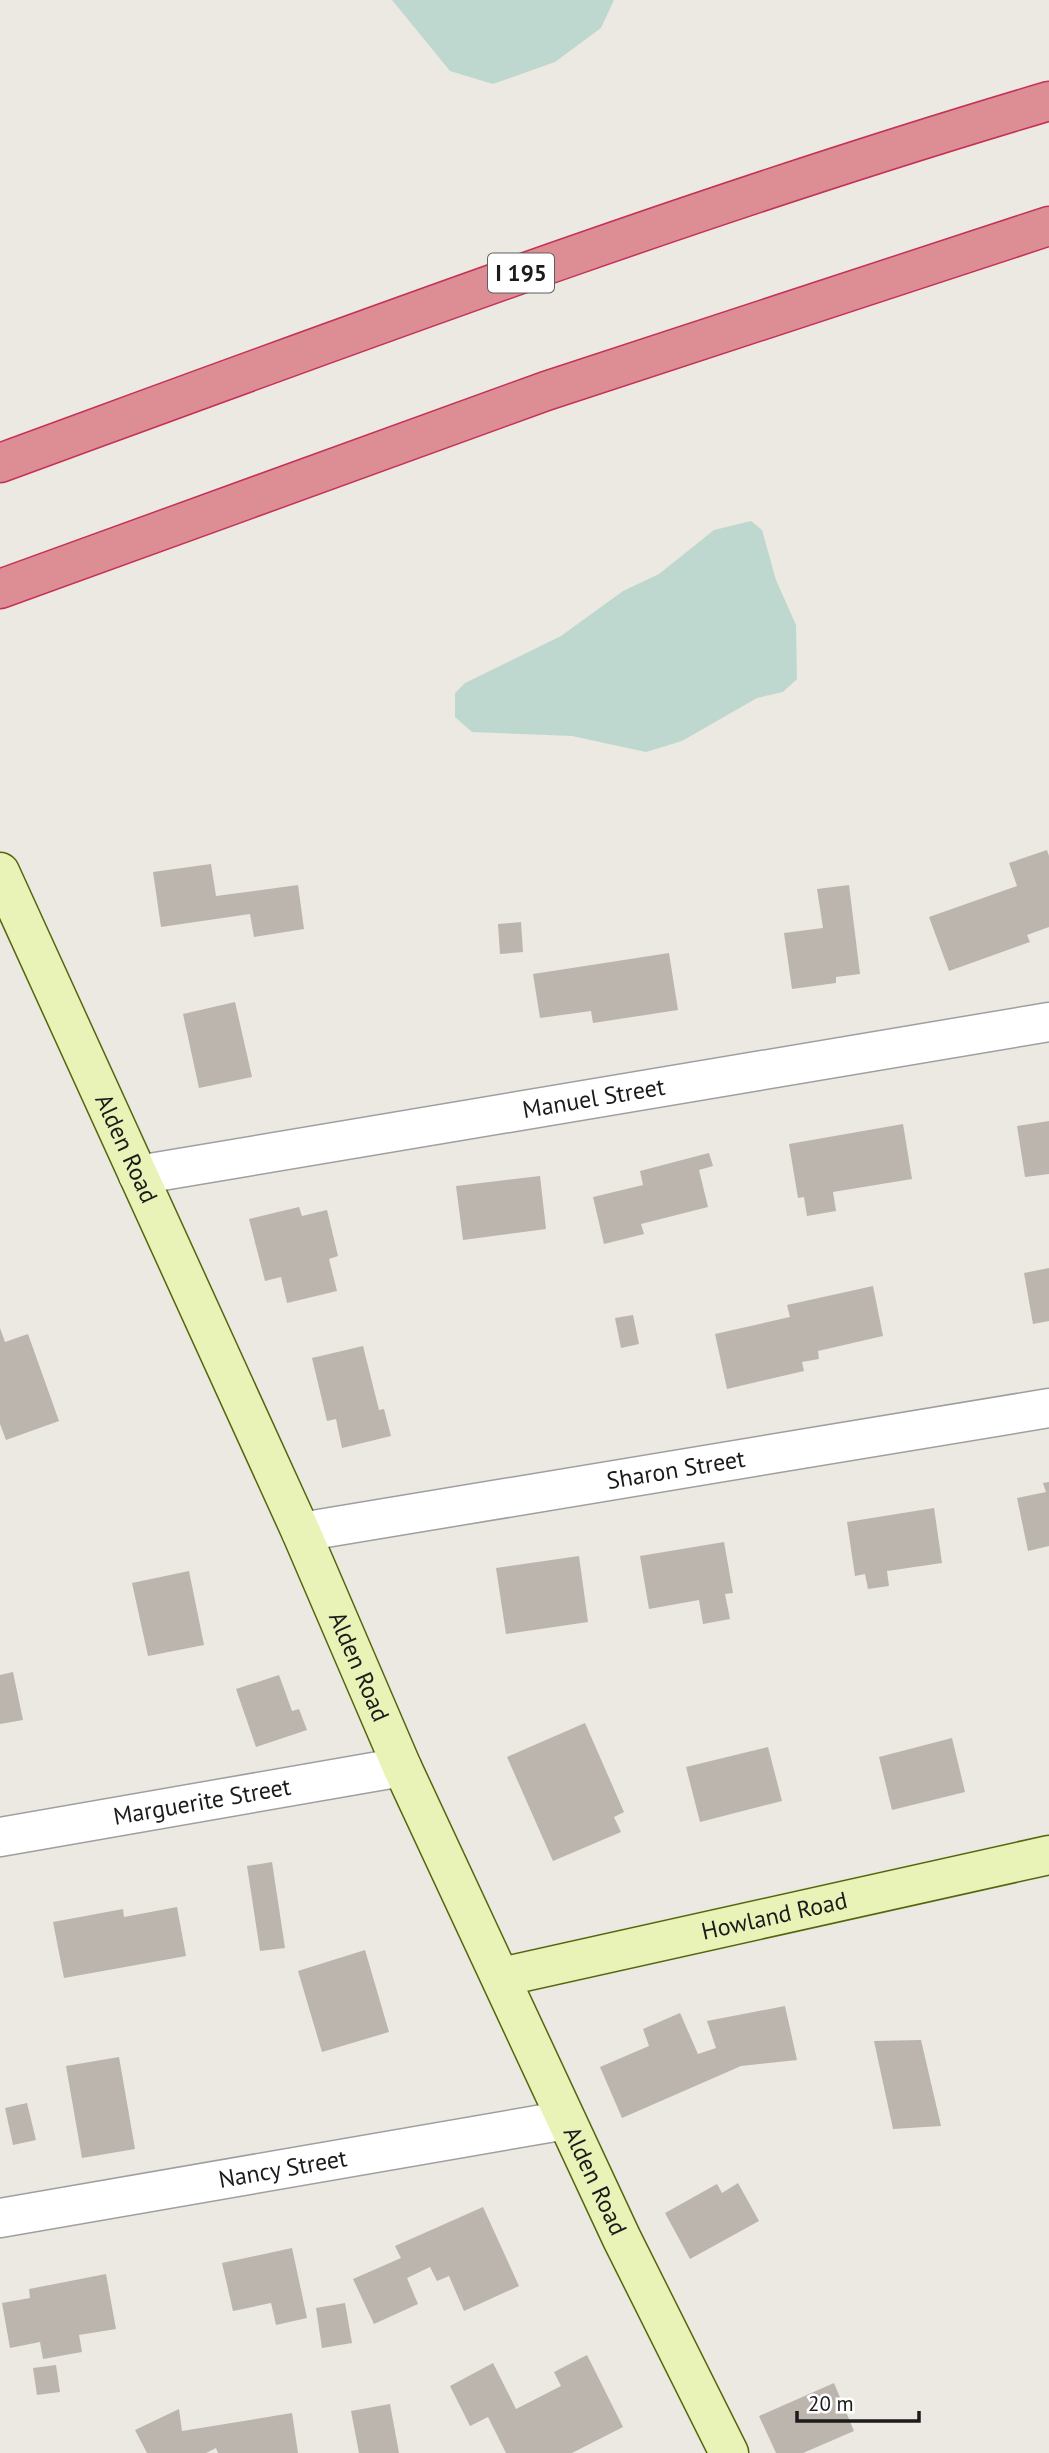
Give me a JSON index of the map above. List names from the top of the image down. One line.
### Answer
{"streets":{"highway":["I 195"],"main road":["Alden Road","Howland Road"],"street":["Manuel Street","Sharon Street","Marguerite Street","Nancy Street"]},"crossings":[["Manuel Street","Alden Road"],["Alden Road","Sharon Street"],["Alden Road","Marguerite Street"],["Alden Road","Howland Road"],["Alden Road","Nancy Street"]],"scale_bar":"20 m"}
